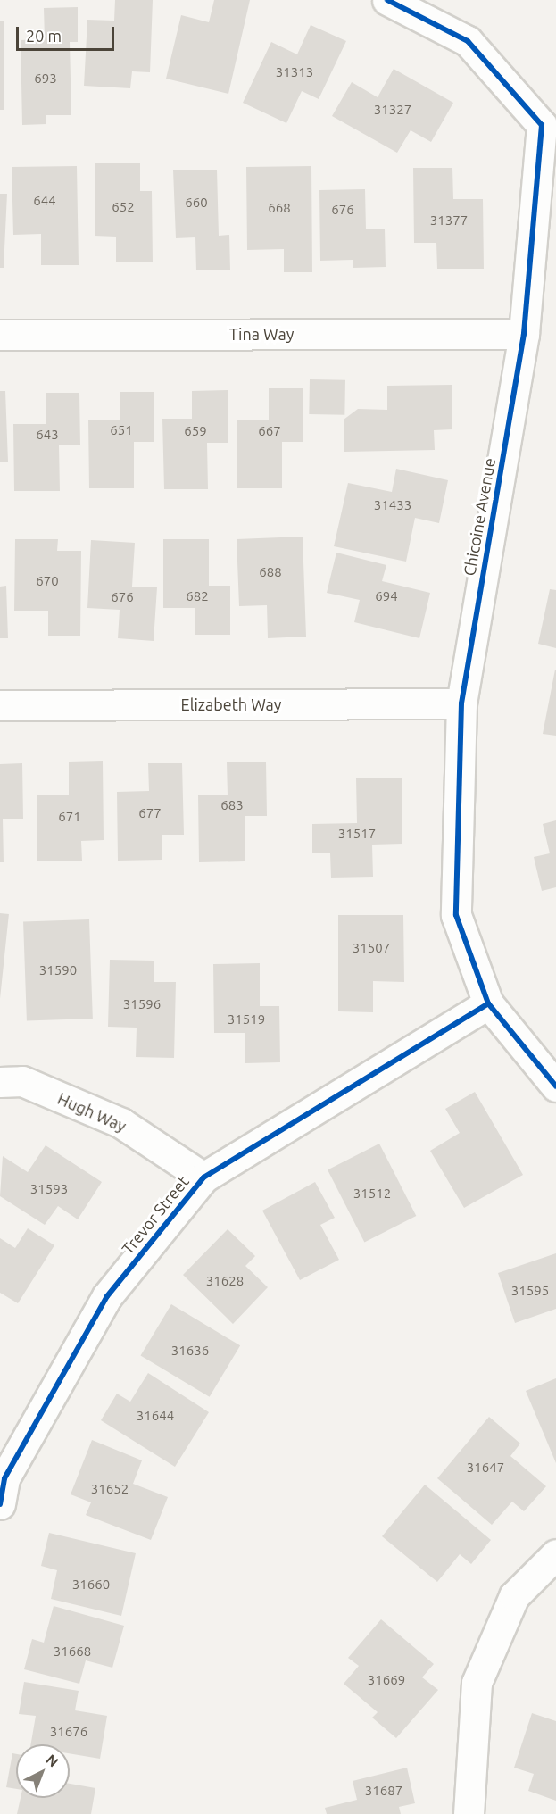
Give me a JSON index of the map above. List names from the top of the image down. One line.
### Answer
{"streets":{"street":["Tina Way","Chicoine Avenue","Elizabeth Way","Hugh Way","Trevor Street"]},"crossings":[["Tina Way","Chicoine Avenue"],["Chicoine Avenue","Elizabeth Way"],["Chicoine Avenue","Trevor Street"],["Hugh Way","Trevor Street"]],"house_numbers":["31313","693","31327","644","660","652","668","676","31377","651","659","667","643","31433","688","670","682","694","676","683","677","671","31517","31507","31590","31596","31519","31593","31512","31628","31595","31636","31644","31647","31652","31660","31668","31669","31676","31687"],"scale_bar":"20 m","north":"top right"}
